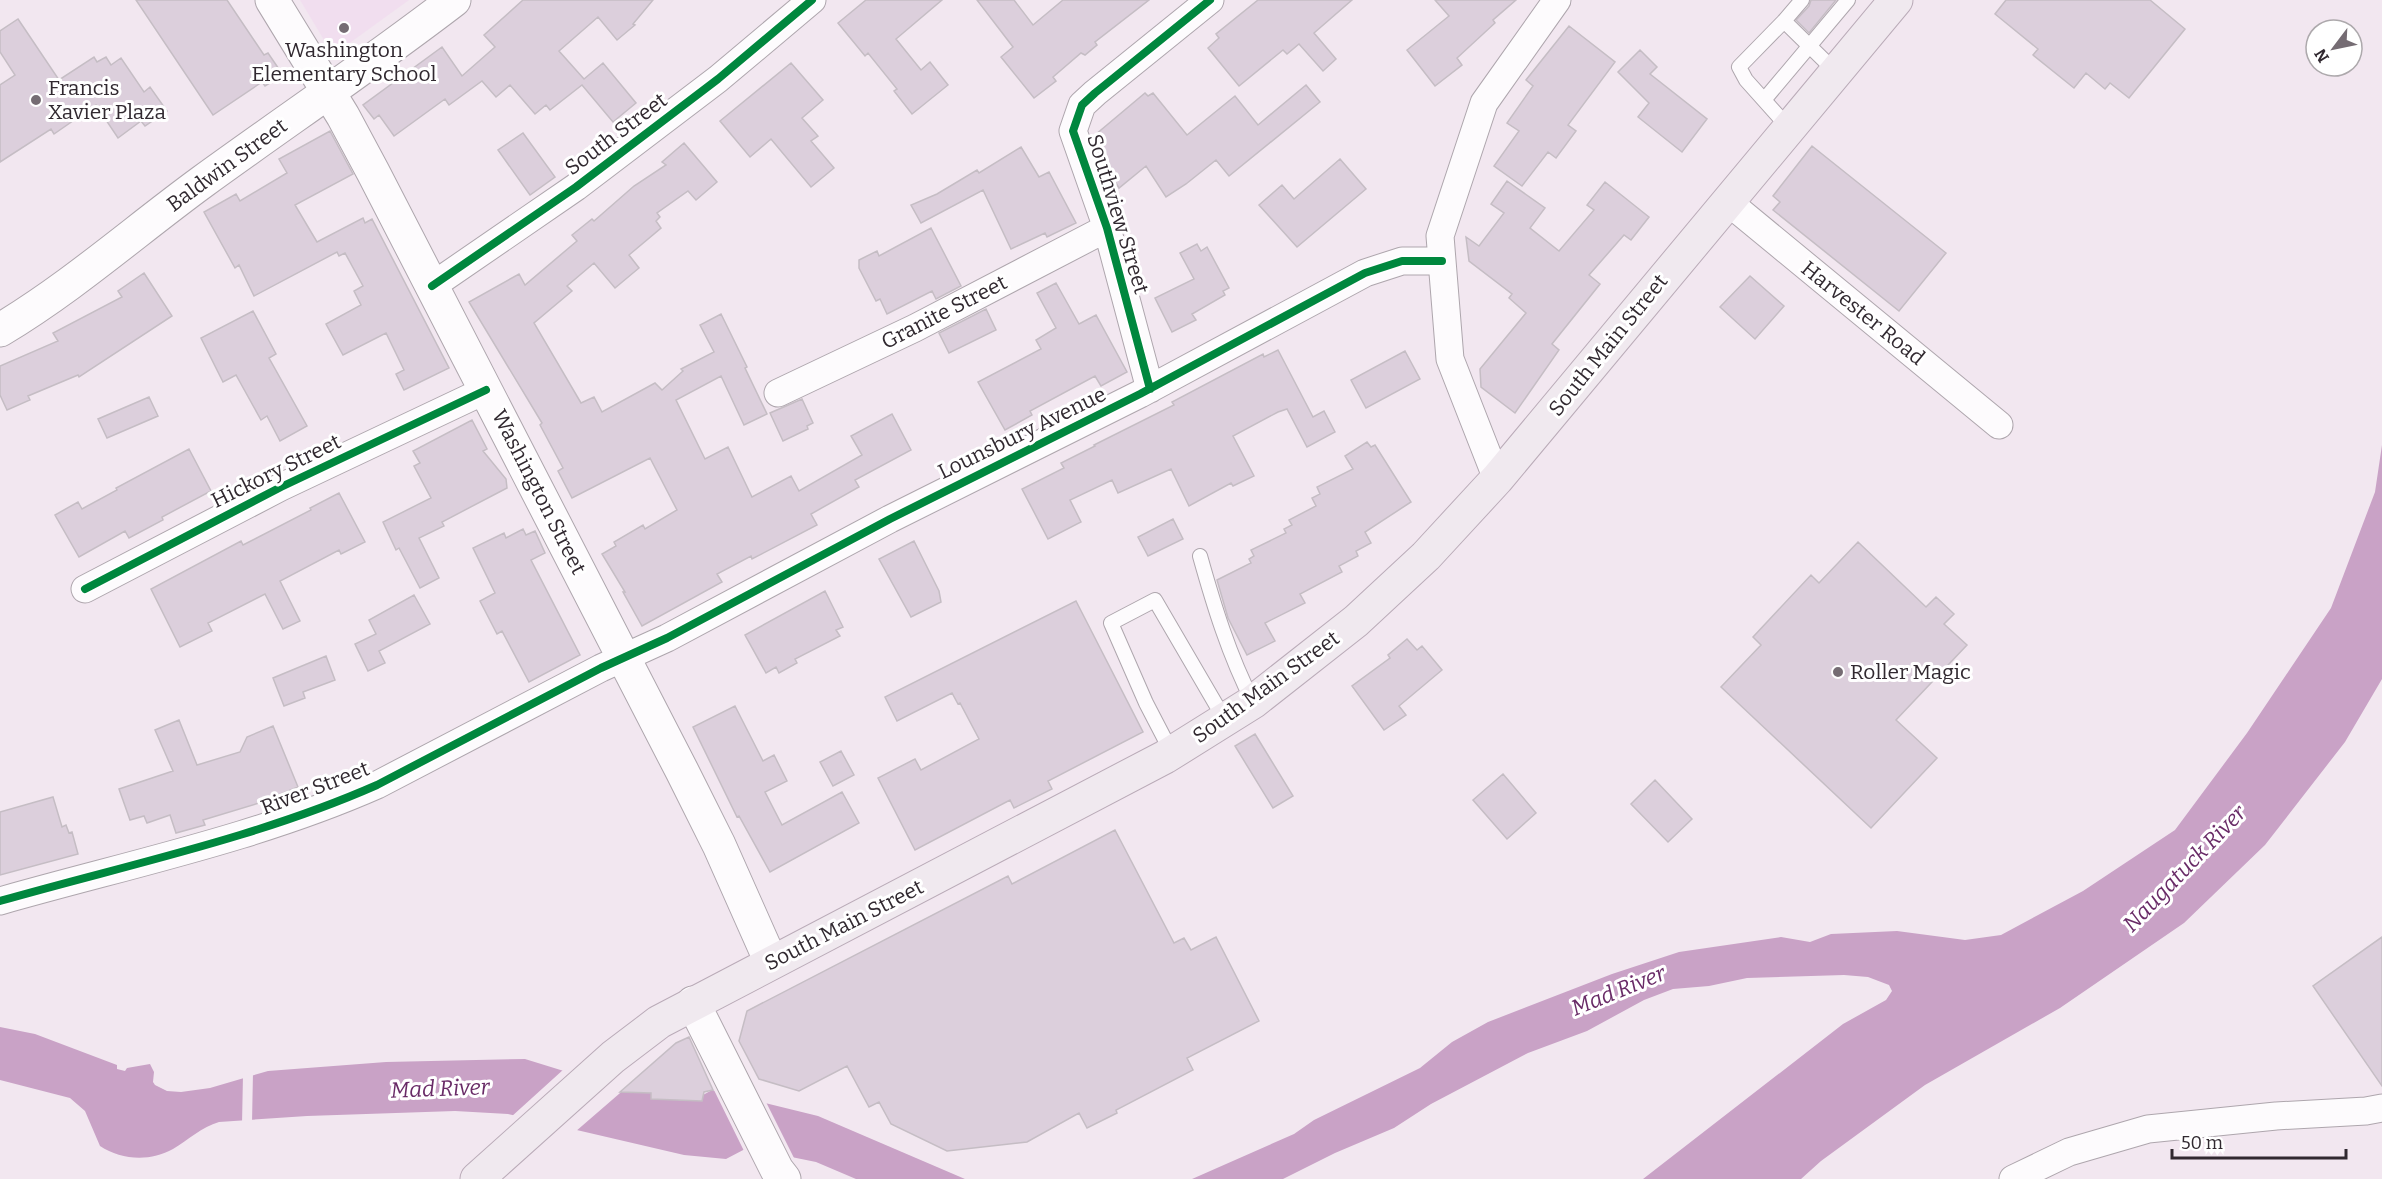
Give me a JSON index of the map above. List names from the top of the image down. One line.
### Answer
{"streets":{"main road":["Baldwin Street","South Main Street","Washington Street"],"street":["South Street","Southview Street","Granite Street","Harvester Road","Lounsbury Avenue","Hickory Street","River Street"]},"crossings":[["South Street","Washington Street"],["Baldwin Street","Washington Street"],["Southview Street","Granite Street"],["Southview Street","Lounsbury Avenue"],["Harvester Road","South Main Street"],["South Main Street","Washington Street"],["Lounsbury Avenue","Washington Street"],["Lounsbury Avenue","River Street"],["Hickory Street","Washington Street"],["Washington Street","River Street"]],"water":["Naugatuck River","Mad River"],"places":["Washington Elementary School","Francis Xavier Plaza","Roller Magic"],"scale_bar":"50 m","north":"bottom left"}
